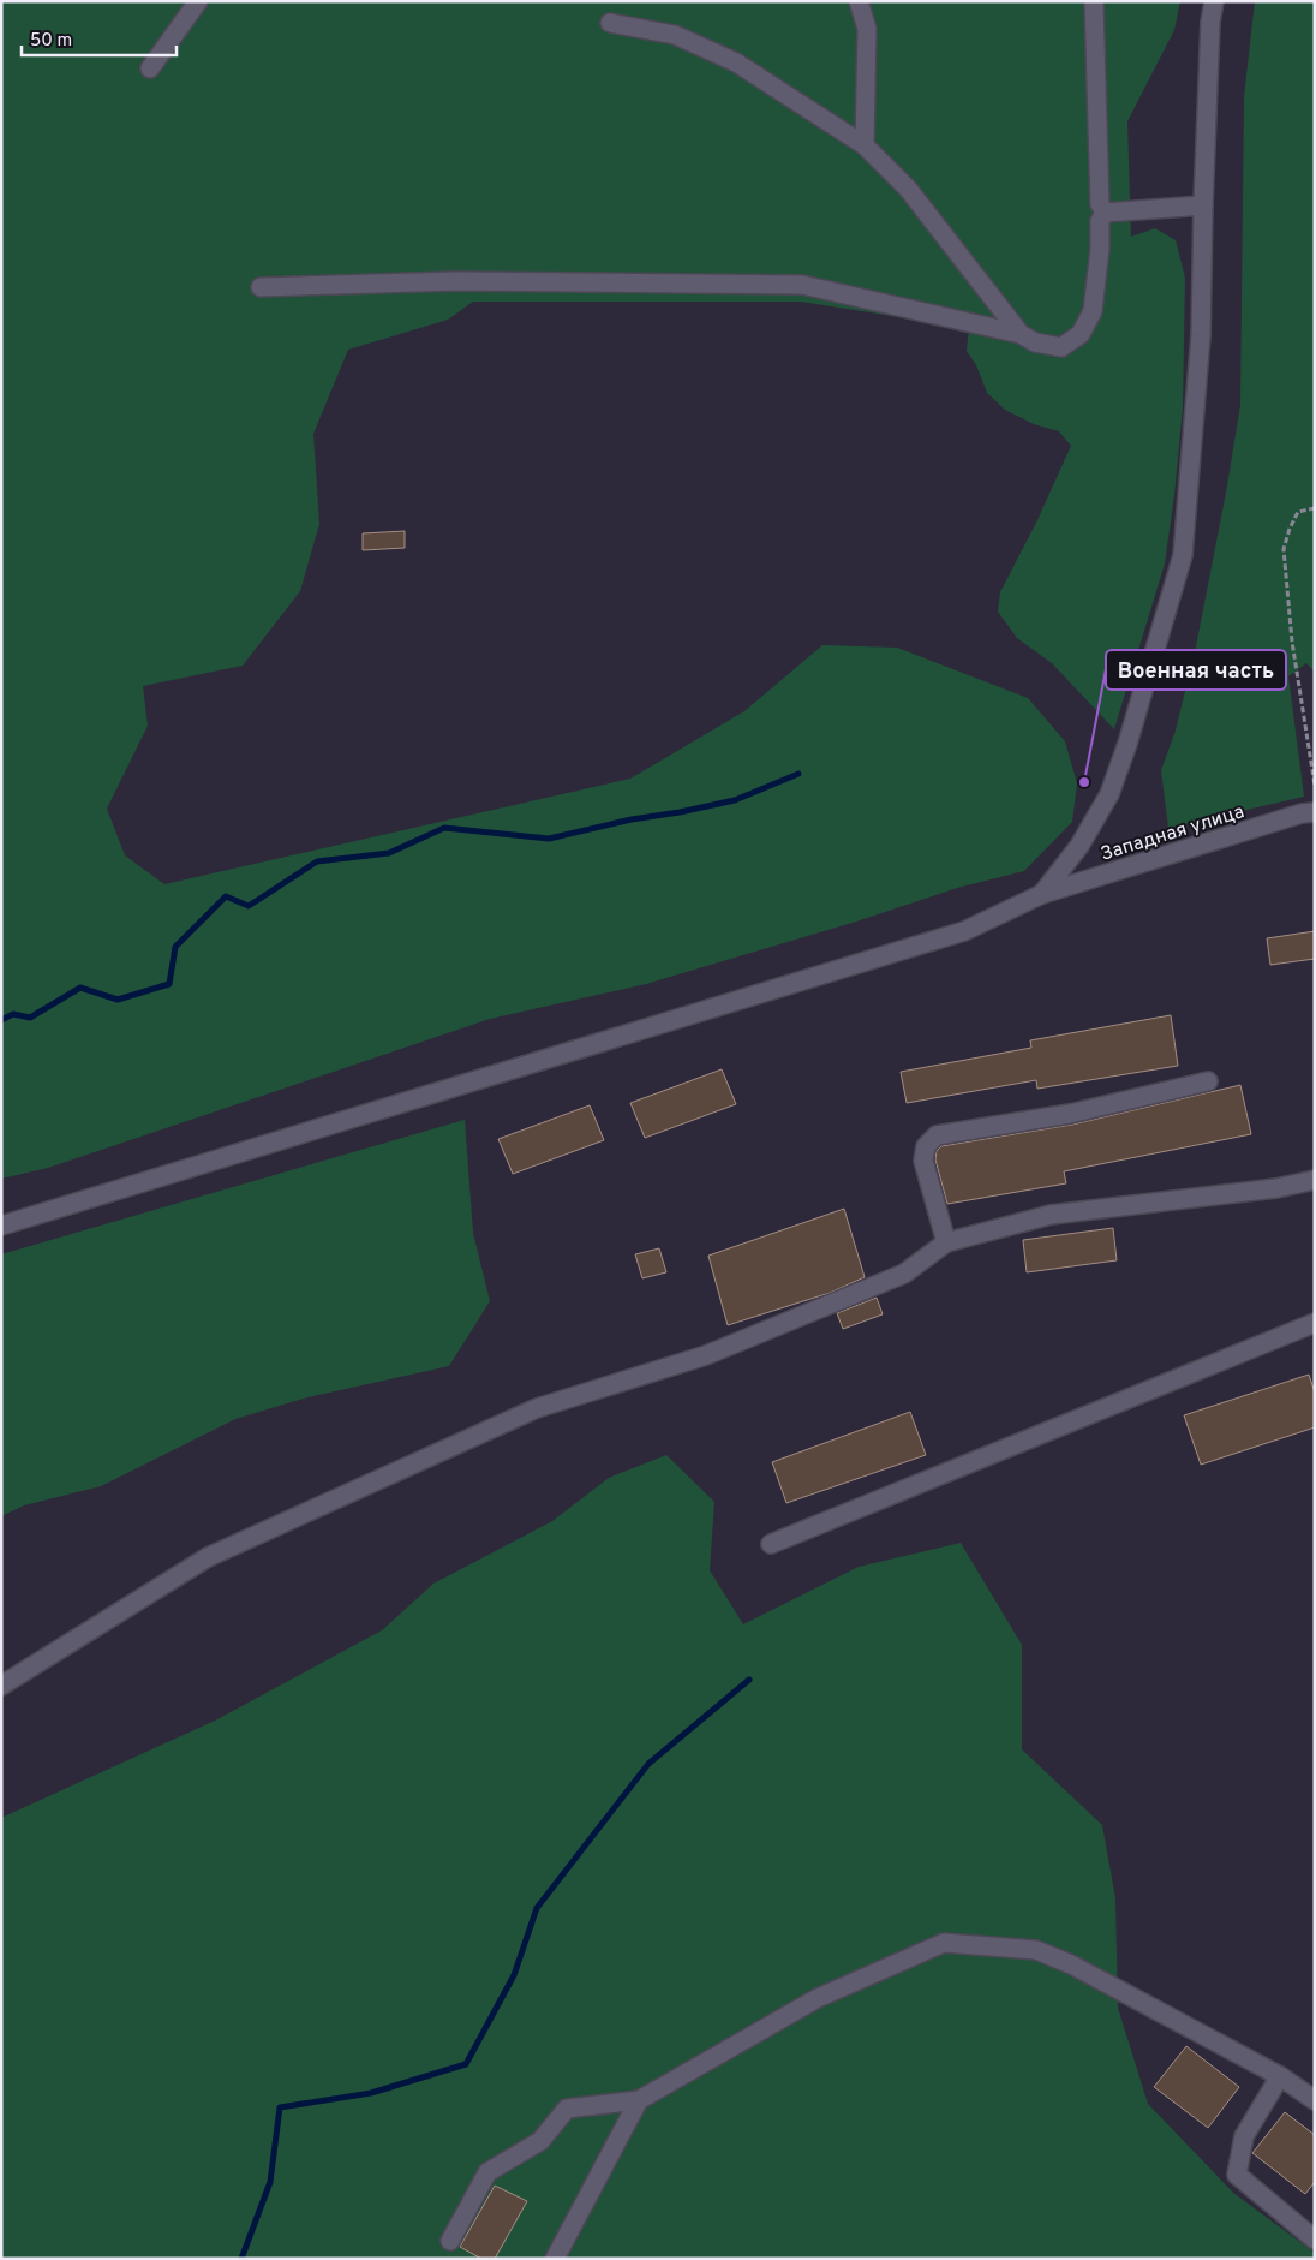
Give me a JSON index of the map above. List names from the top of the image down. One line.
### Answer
{"streets":{"street":["Западная улица"]},"places":["Военная часть"],"scale_bar":"50 m"}
